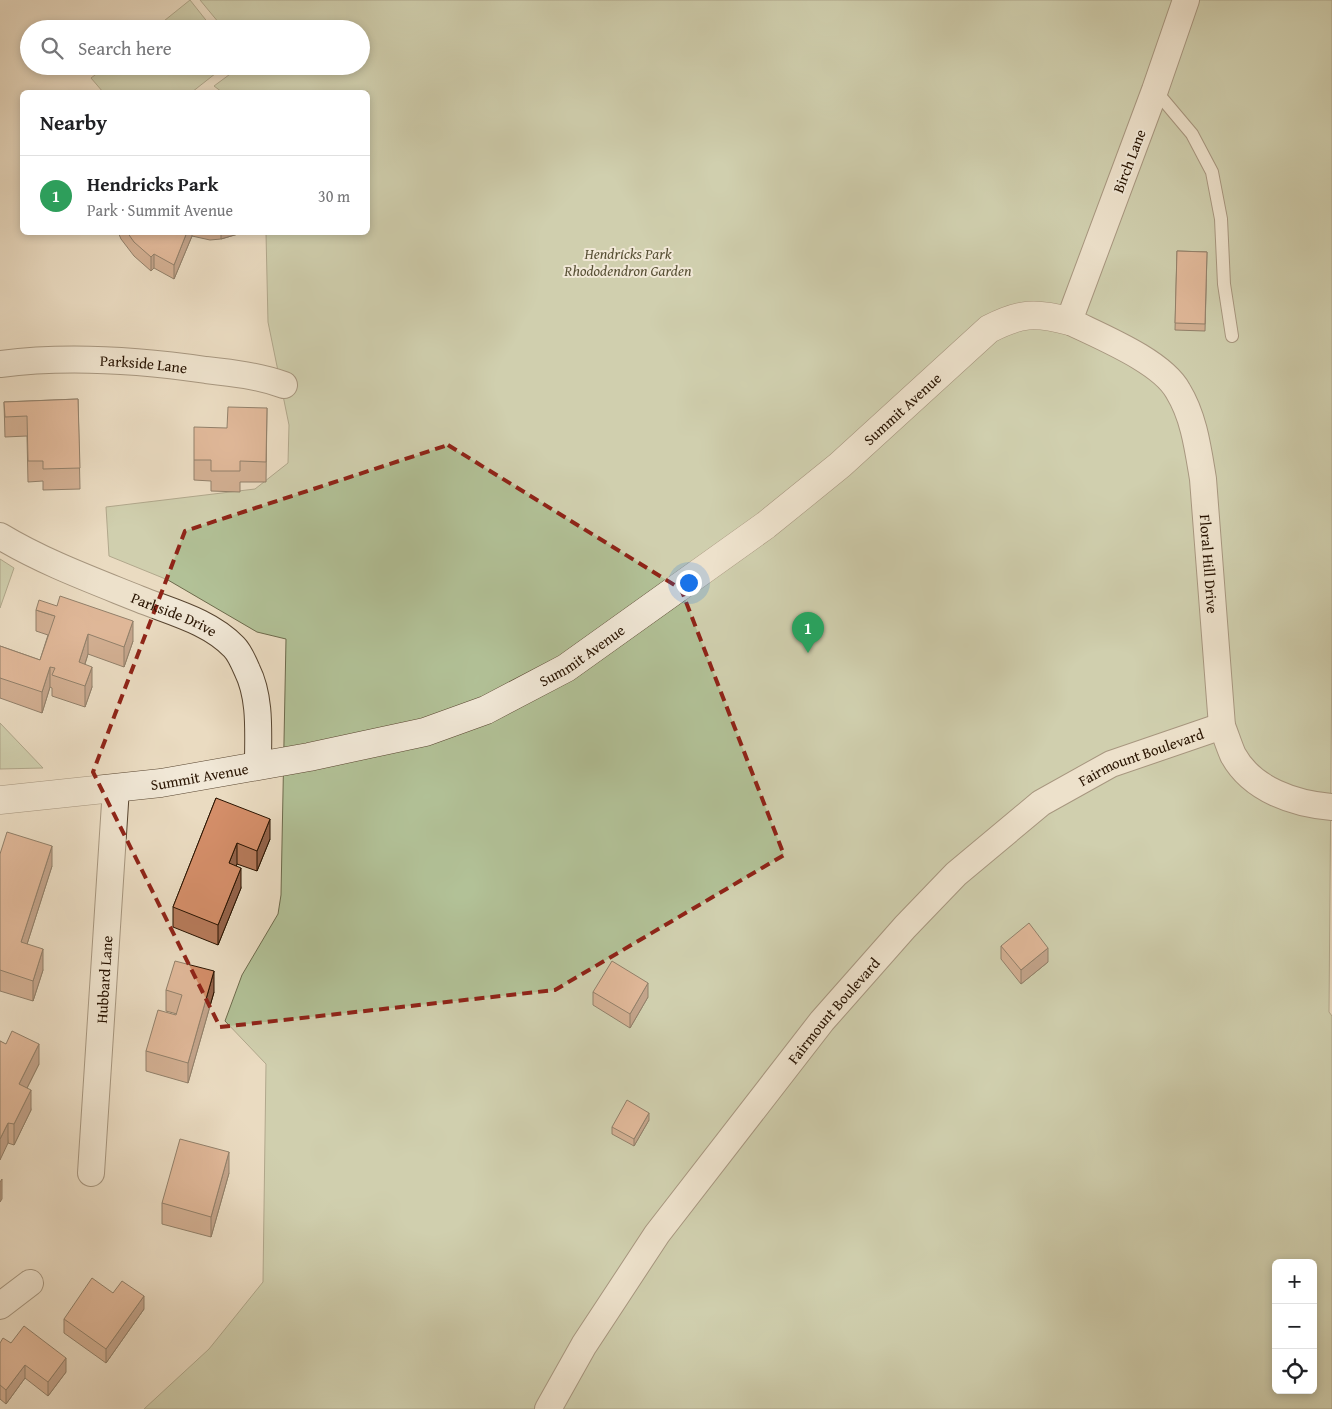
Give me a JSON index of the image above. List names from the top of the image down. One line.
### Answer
{"streets":{"street":["Birch Lane","Parkside Lane","Summit Avenue","Floral Hill Drive","Parkside Drive","Fairmount Boulevard","Hubbard Lane"]},"crossings":[["Birch Lane","Summit Avenue"],["Birch Lane","Floral Hill Drive"],["Summit Avenue","Floral Hill Drive"],["Summit Avenue","Parkside Drive"],["Summit Avenue","Hubbard Lane"],["Floral Hill Drive","Fairmount Boulevard"]],"parks":["Hendricks Park Rhododendron Garden"],"page":{"search":"Search here","heading":"Nearby","list":[{"mark":"1","name":"Hendricks Park","note":"Park · Summit Avenue","value":"30 m"}],"pins":"1","map_buttons":["+","−"]}}
